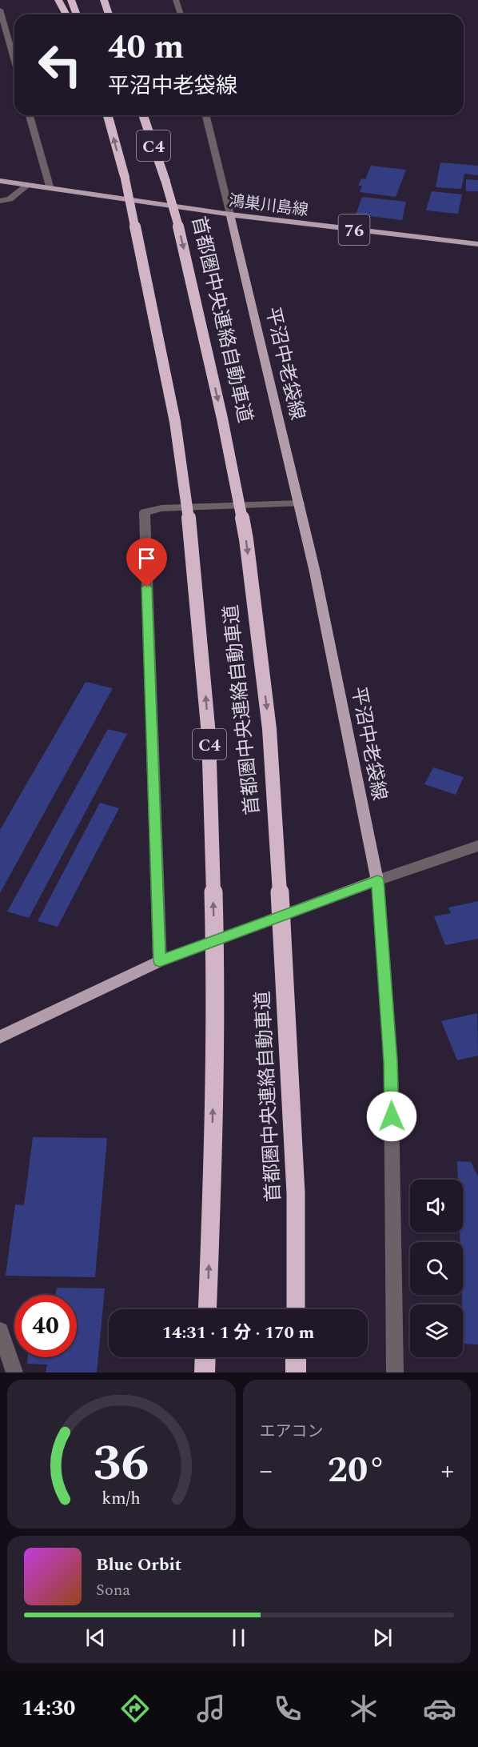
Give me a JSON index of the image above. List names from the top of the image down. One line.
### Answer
{"streets":{"highway":["C4","首都圏中央連絡自動車道"],"main road":["鴻巣川島線","76","平沼中老袋線"]},"crossings":[["鴻巣川島線","平沼中老袋線"]],"page":{"turn":["40 m","平沼中老袋線"],"limit":"40","trip":"14:31 · 1 分 · 170 m","tile":"エアコン","heat":["−","20°","+"],"song":["Blue Orbit","Sona"],"tabs":"14:30","gauge":["36","km/h"]}}
